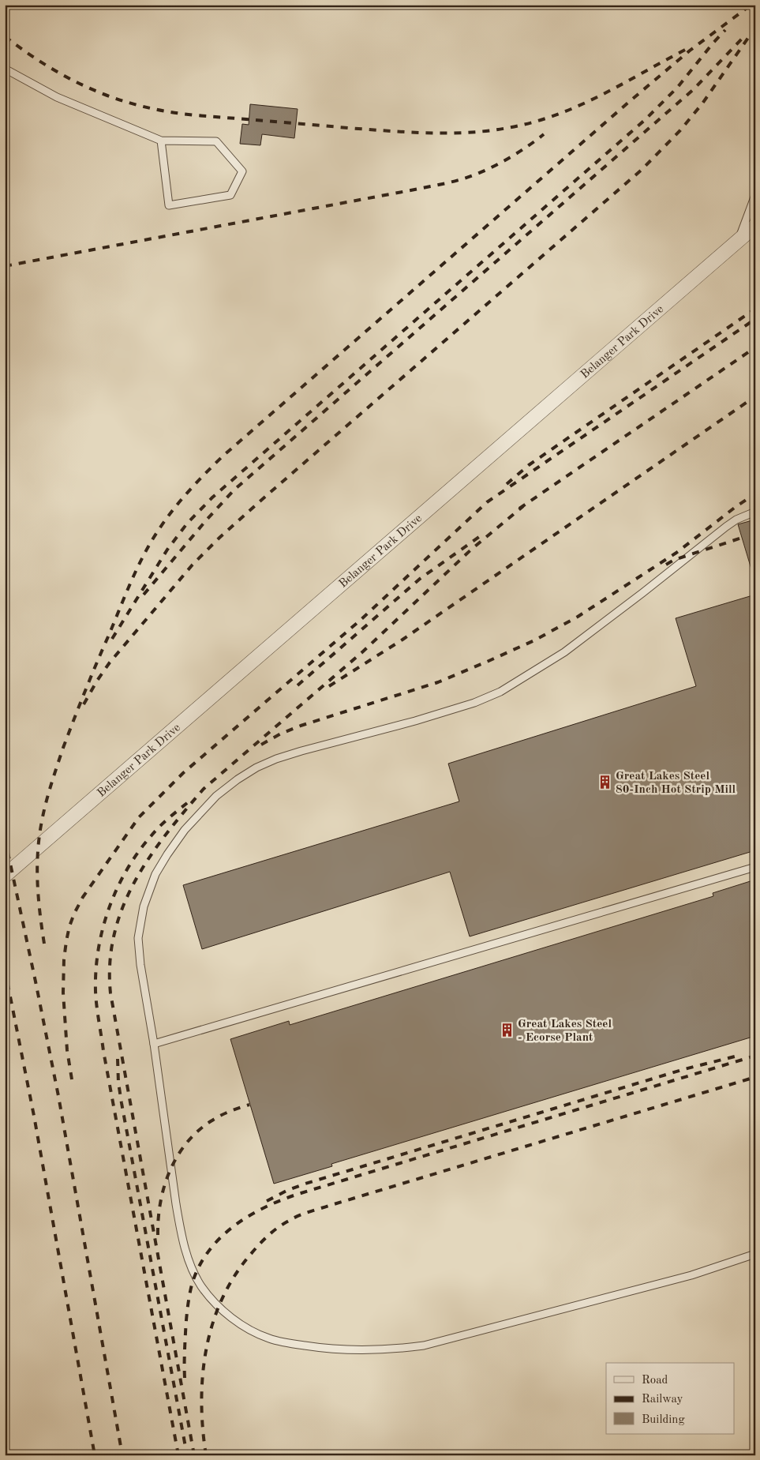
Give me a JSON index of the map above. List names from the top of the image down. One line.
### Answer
{"streets":{"street":["Belanger Park Drive"]},"places":{"building":["Great Lakes Steel 80-Inch Hot Strip Mill","Great Lakes Steel - Ecorse Plant"]},"legend":["Road","Railway","Building"]}
